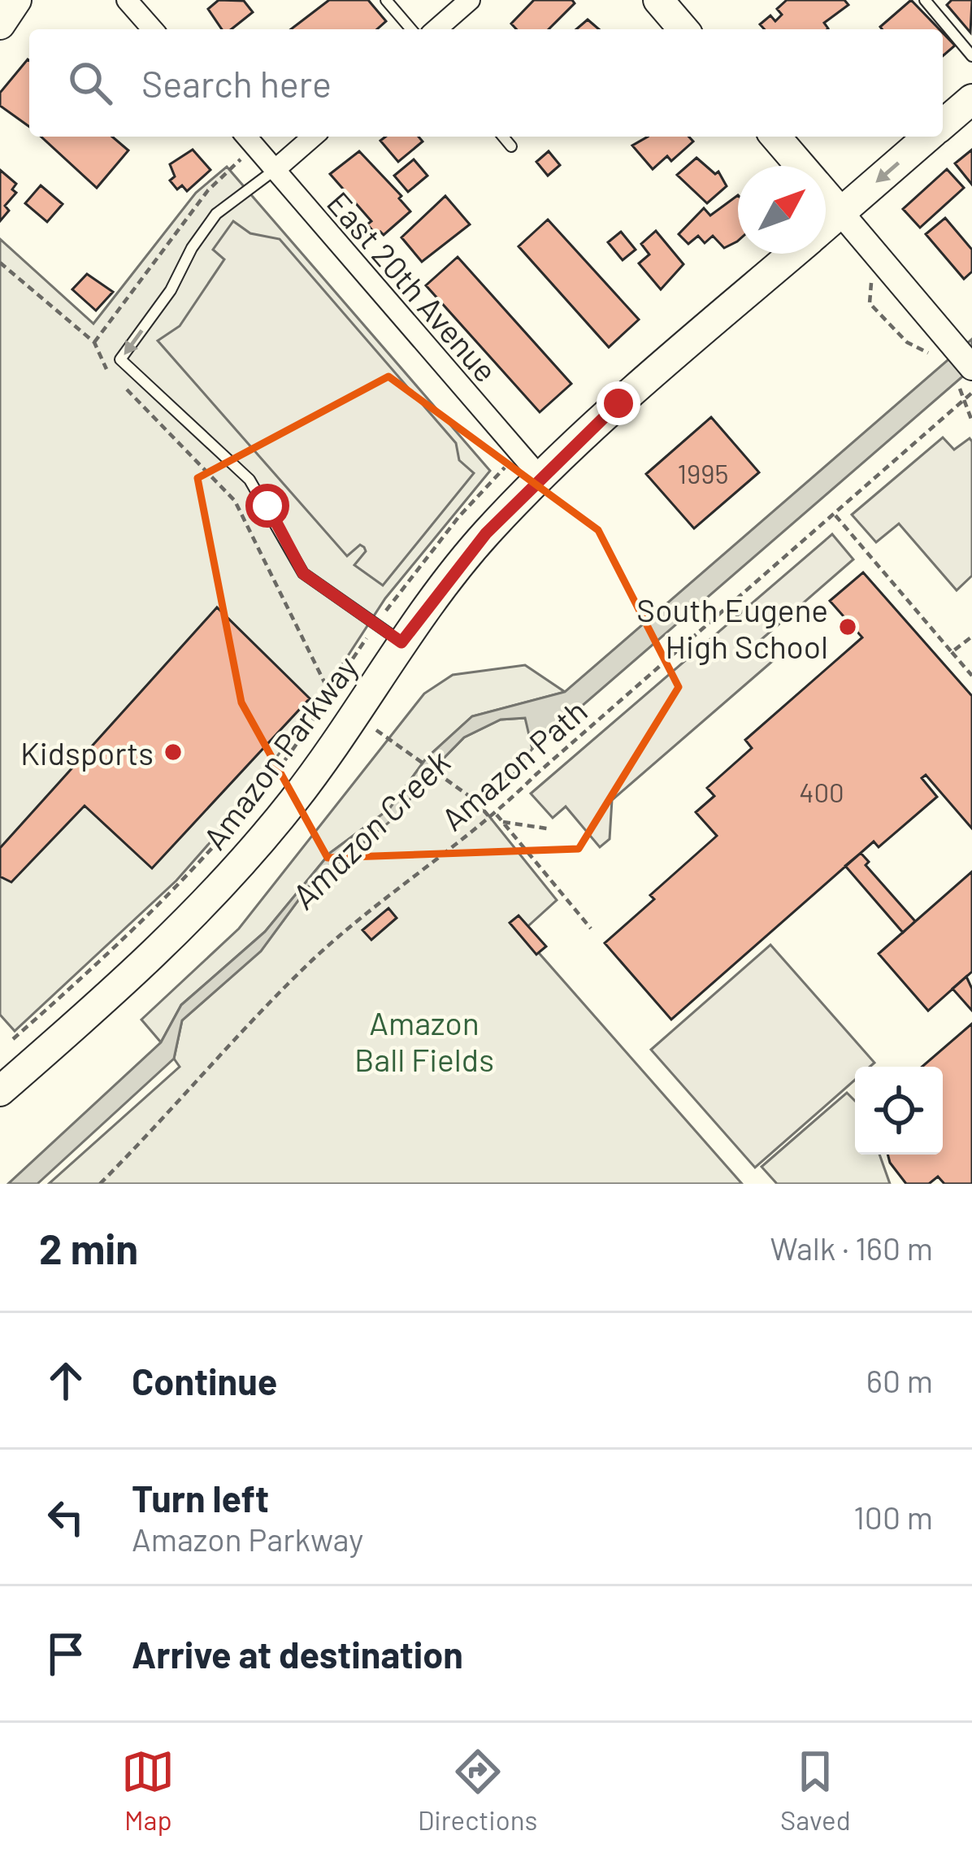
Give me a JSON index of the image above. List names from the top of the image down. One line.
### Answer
{"streets":{"main road":["Amazon Parkway"],"street":["East 20th Avenue"],"path":["Amazon Path"]},"crossings":[["East 20th Avenue","Amazon Parkway"]],"water":["Amazon Creek"],"parks":["Amazon Ball Fields"],"places":["South Eugene High School","Kidsports"],"house_numbers":["1995","400"],"north":"top right","page":{"search":"Search here","heading":["2 min","Walk · 160 m"],"list":[["Continue","60 m"],["Turn left","Amazon Parkway","100 m"],"Arrive at destination"],"nav":["Map","Directions","Saved"]}}
